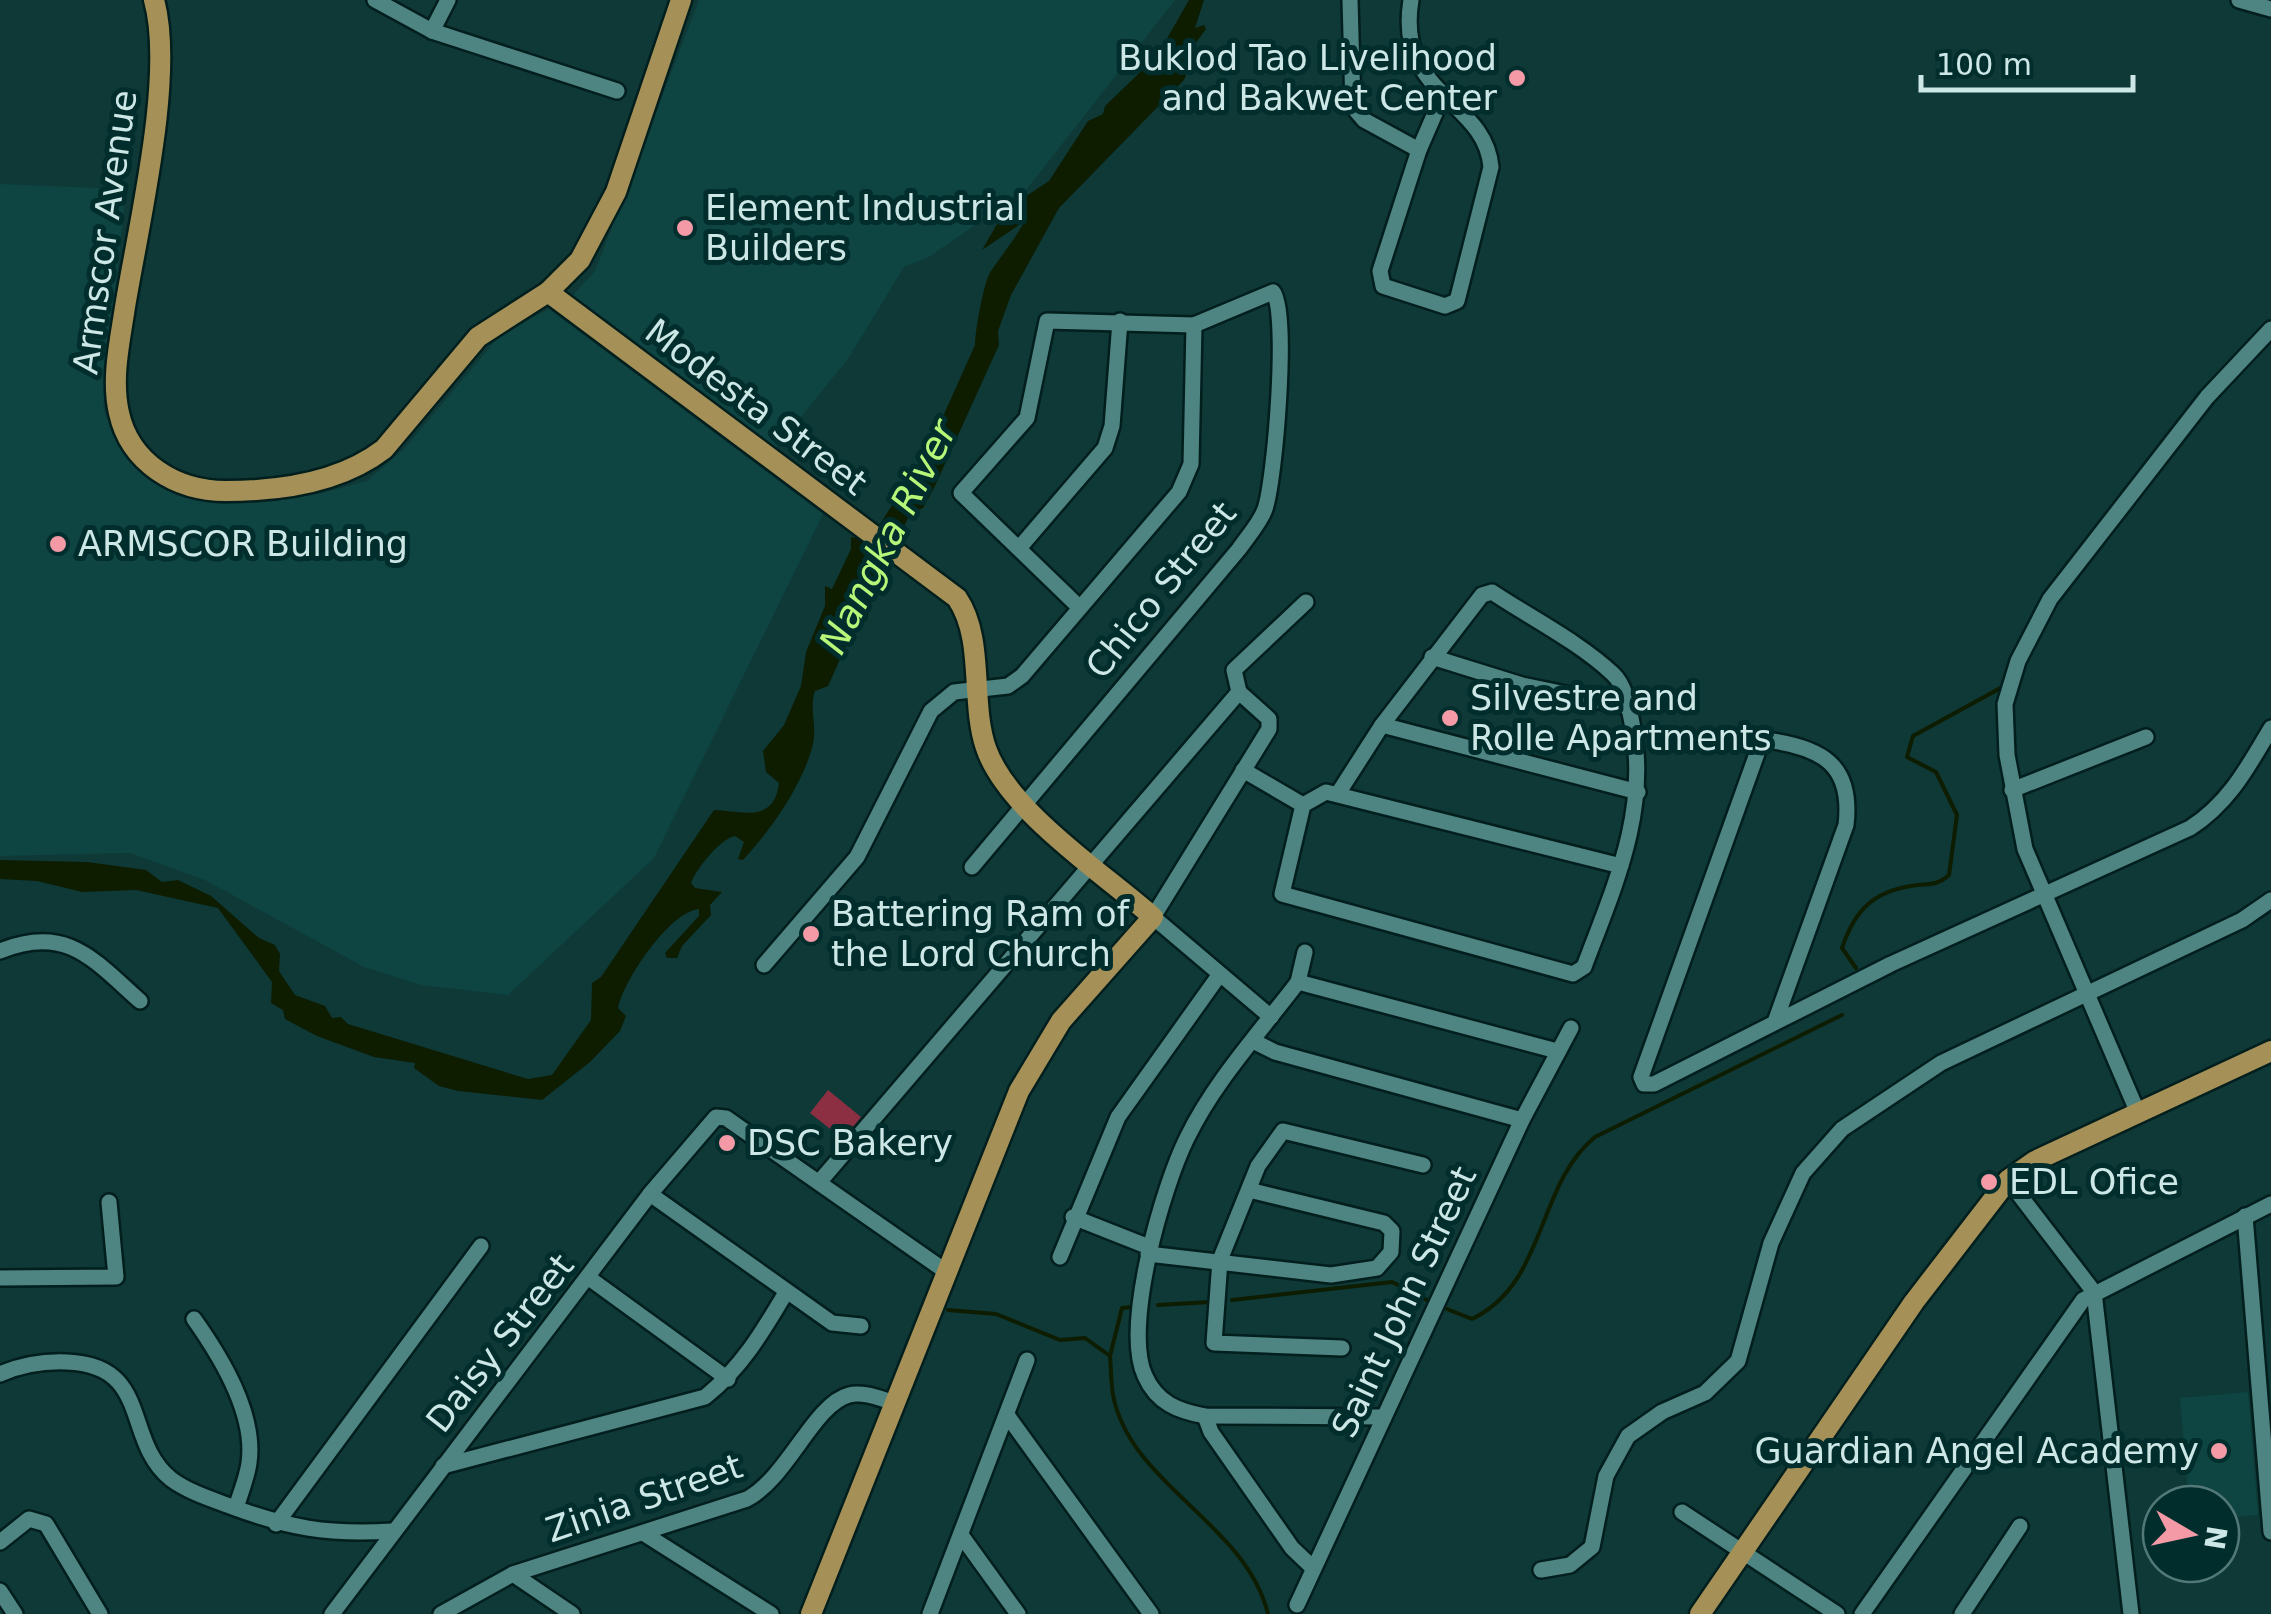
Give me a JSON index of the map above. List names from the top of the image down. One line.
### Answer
{"streets":{"main road":["Armscor Avenue","Modesta Street"],"street":["Chico Street","Saint John Street","Daisy Street","Zinia Street"]},"crossings":[["Armscor Avenue","Modesta Street"],["Modesta Street","Chico Street"]],"water":["Nangka River"],"places":["Buklod Tao Livelihood and Bakwet Center","Element Industrial Builders","ARMSCOR Building","Silvestre and Rolle Apartments","Battering Ram of the Lord Church","DSC Bakery","EDL Ofice","Guardian Angel Academy"],"scale_bar":"100 m","north":"right"}
